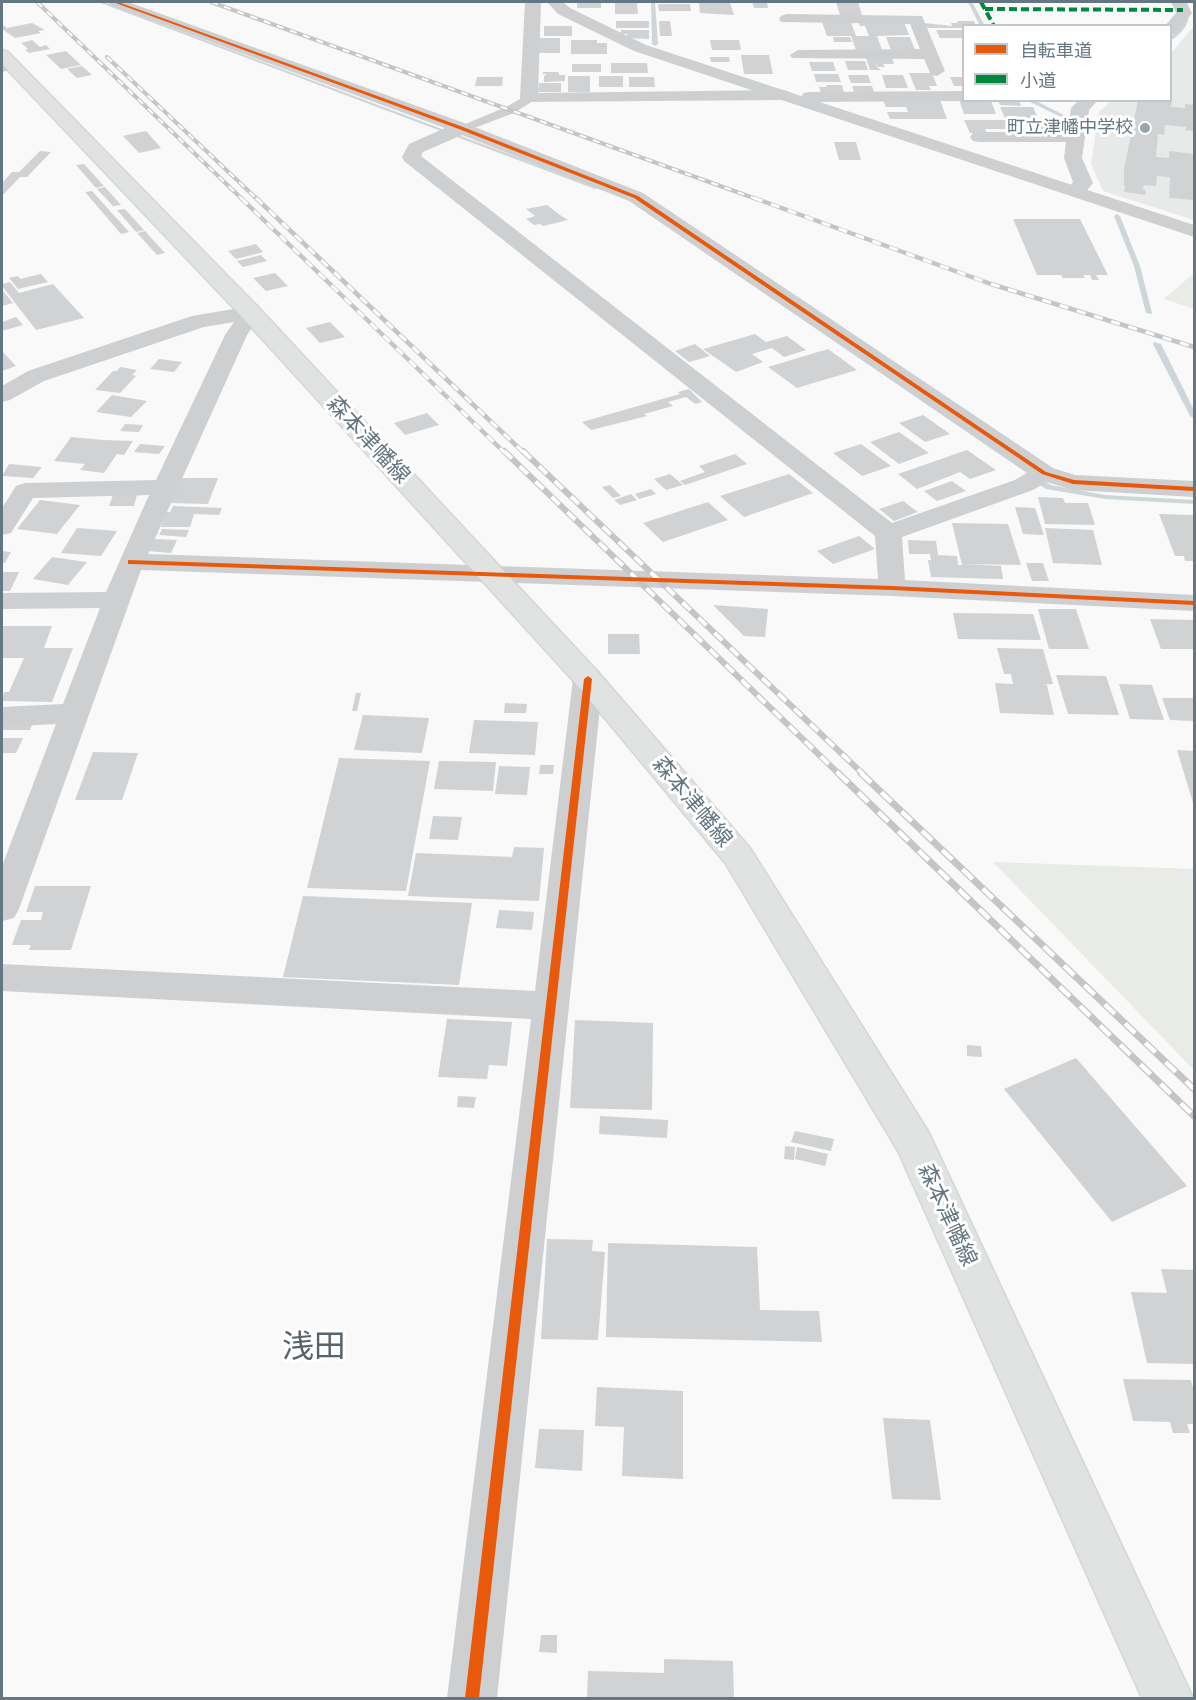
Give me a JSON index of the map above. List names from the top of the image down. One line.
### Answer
{"streets":{"main road":["森本津幡線"]},"districts":["浅田"],"places":["町立津幡中学校"],"legend":["自転車道","小道"]}
